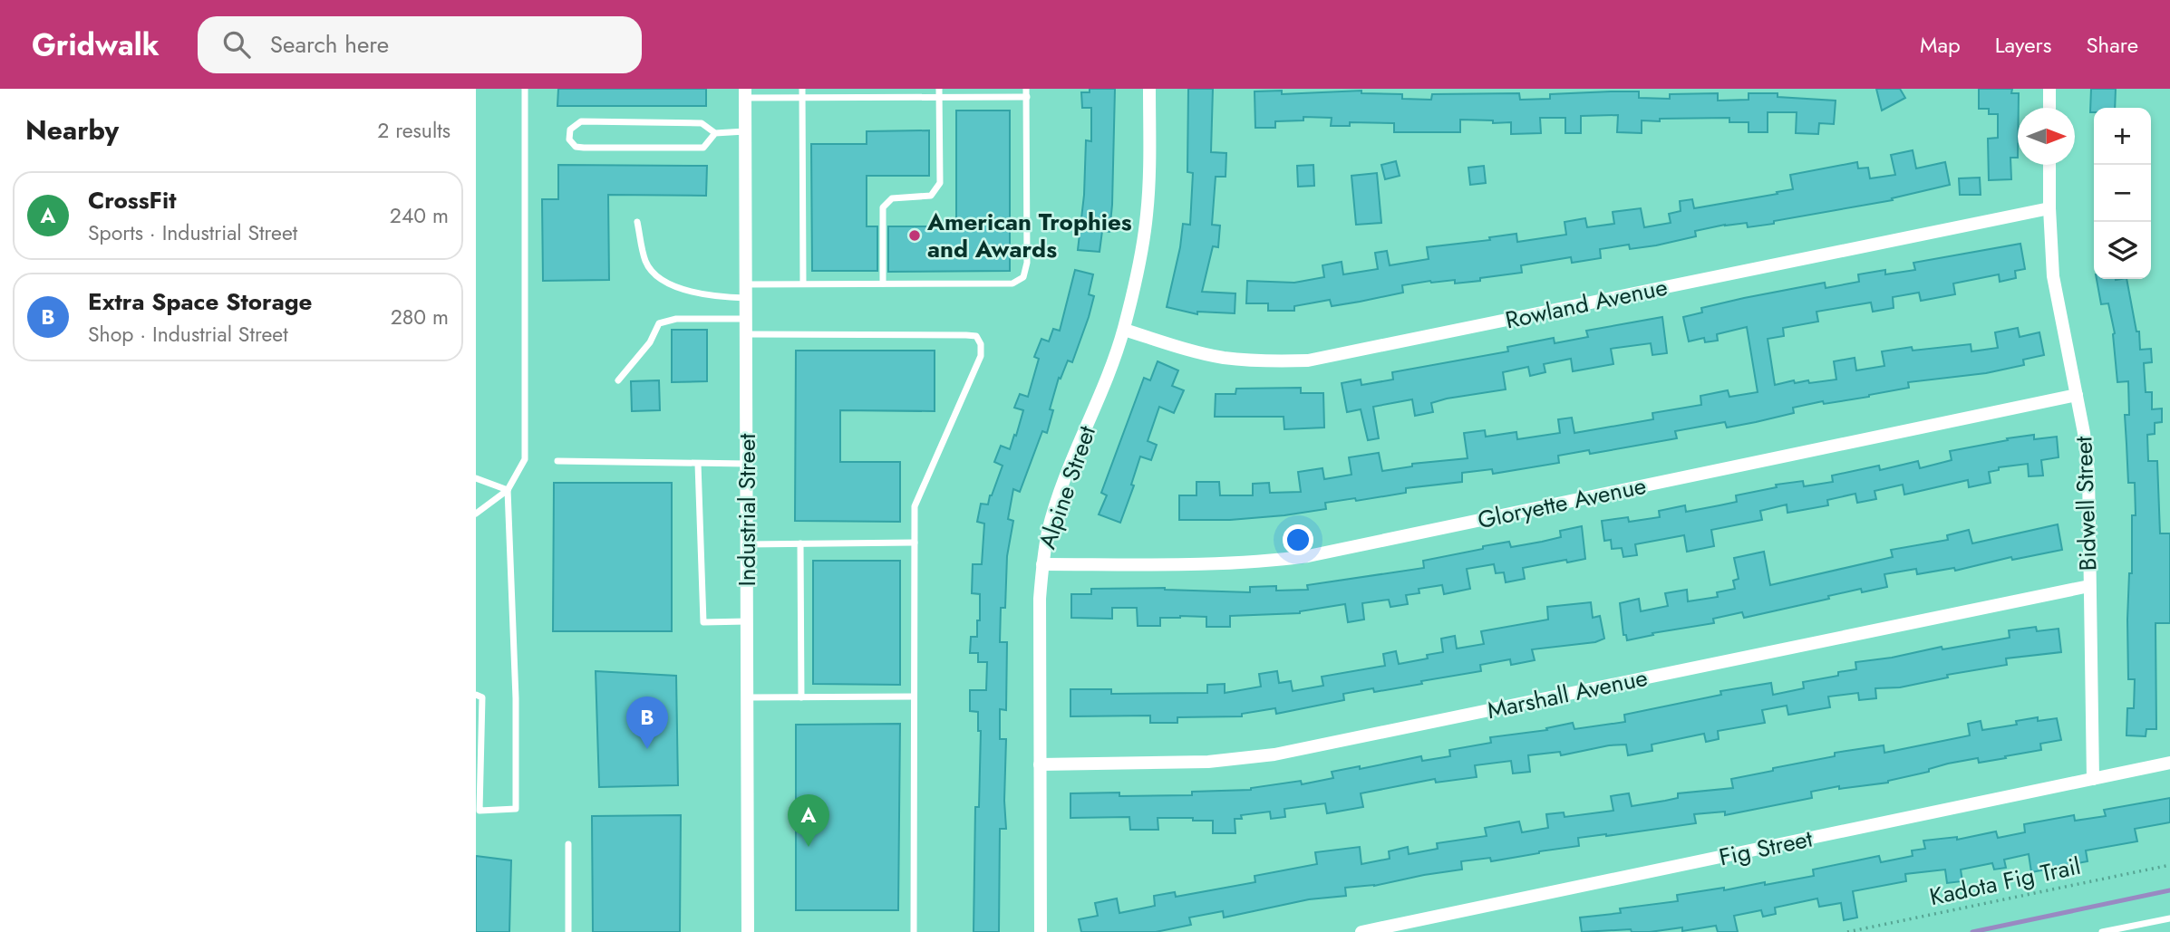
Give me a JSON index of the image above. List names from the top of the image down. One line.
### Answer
{"streets":{"street":["Rowland Avenue","Alpine Street","Gloryette Avenue","Bidwell Street","Industrial Street","Marshall Avenue","Fig Street"],"path":["Kadota Fig Trail"]},"crossings":[["Rowland Avenue","Alpine Street"],["Rowland Avenue","Bidwell Street"],["Alpine Street","Gloryette Avenue"],["Alpine Street","Marshall Avenue"],["Gloryette Avenue","Bidwell Street"],["Bidwell Street","Marshall Avenue"],["Bidwell Street","Fig Street"]],"places":["American Trophies and Awards"],"north":"right","page":{"header":"Gridwalk","search":"Search here","nav":["Map","Layers","Share"],"heading":["Nearby","2 results"],"map_buttons":["+","−"],"list":[{"mark":"A","name":"CrossFit","note":"Sports · Industrial Street","value":"240 m"},{"mark":"B","name":"Extra Space Storage","note":"Shop · Industrial Street","value":"280 m"}],"pins":["B","A"]}}
